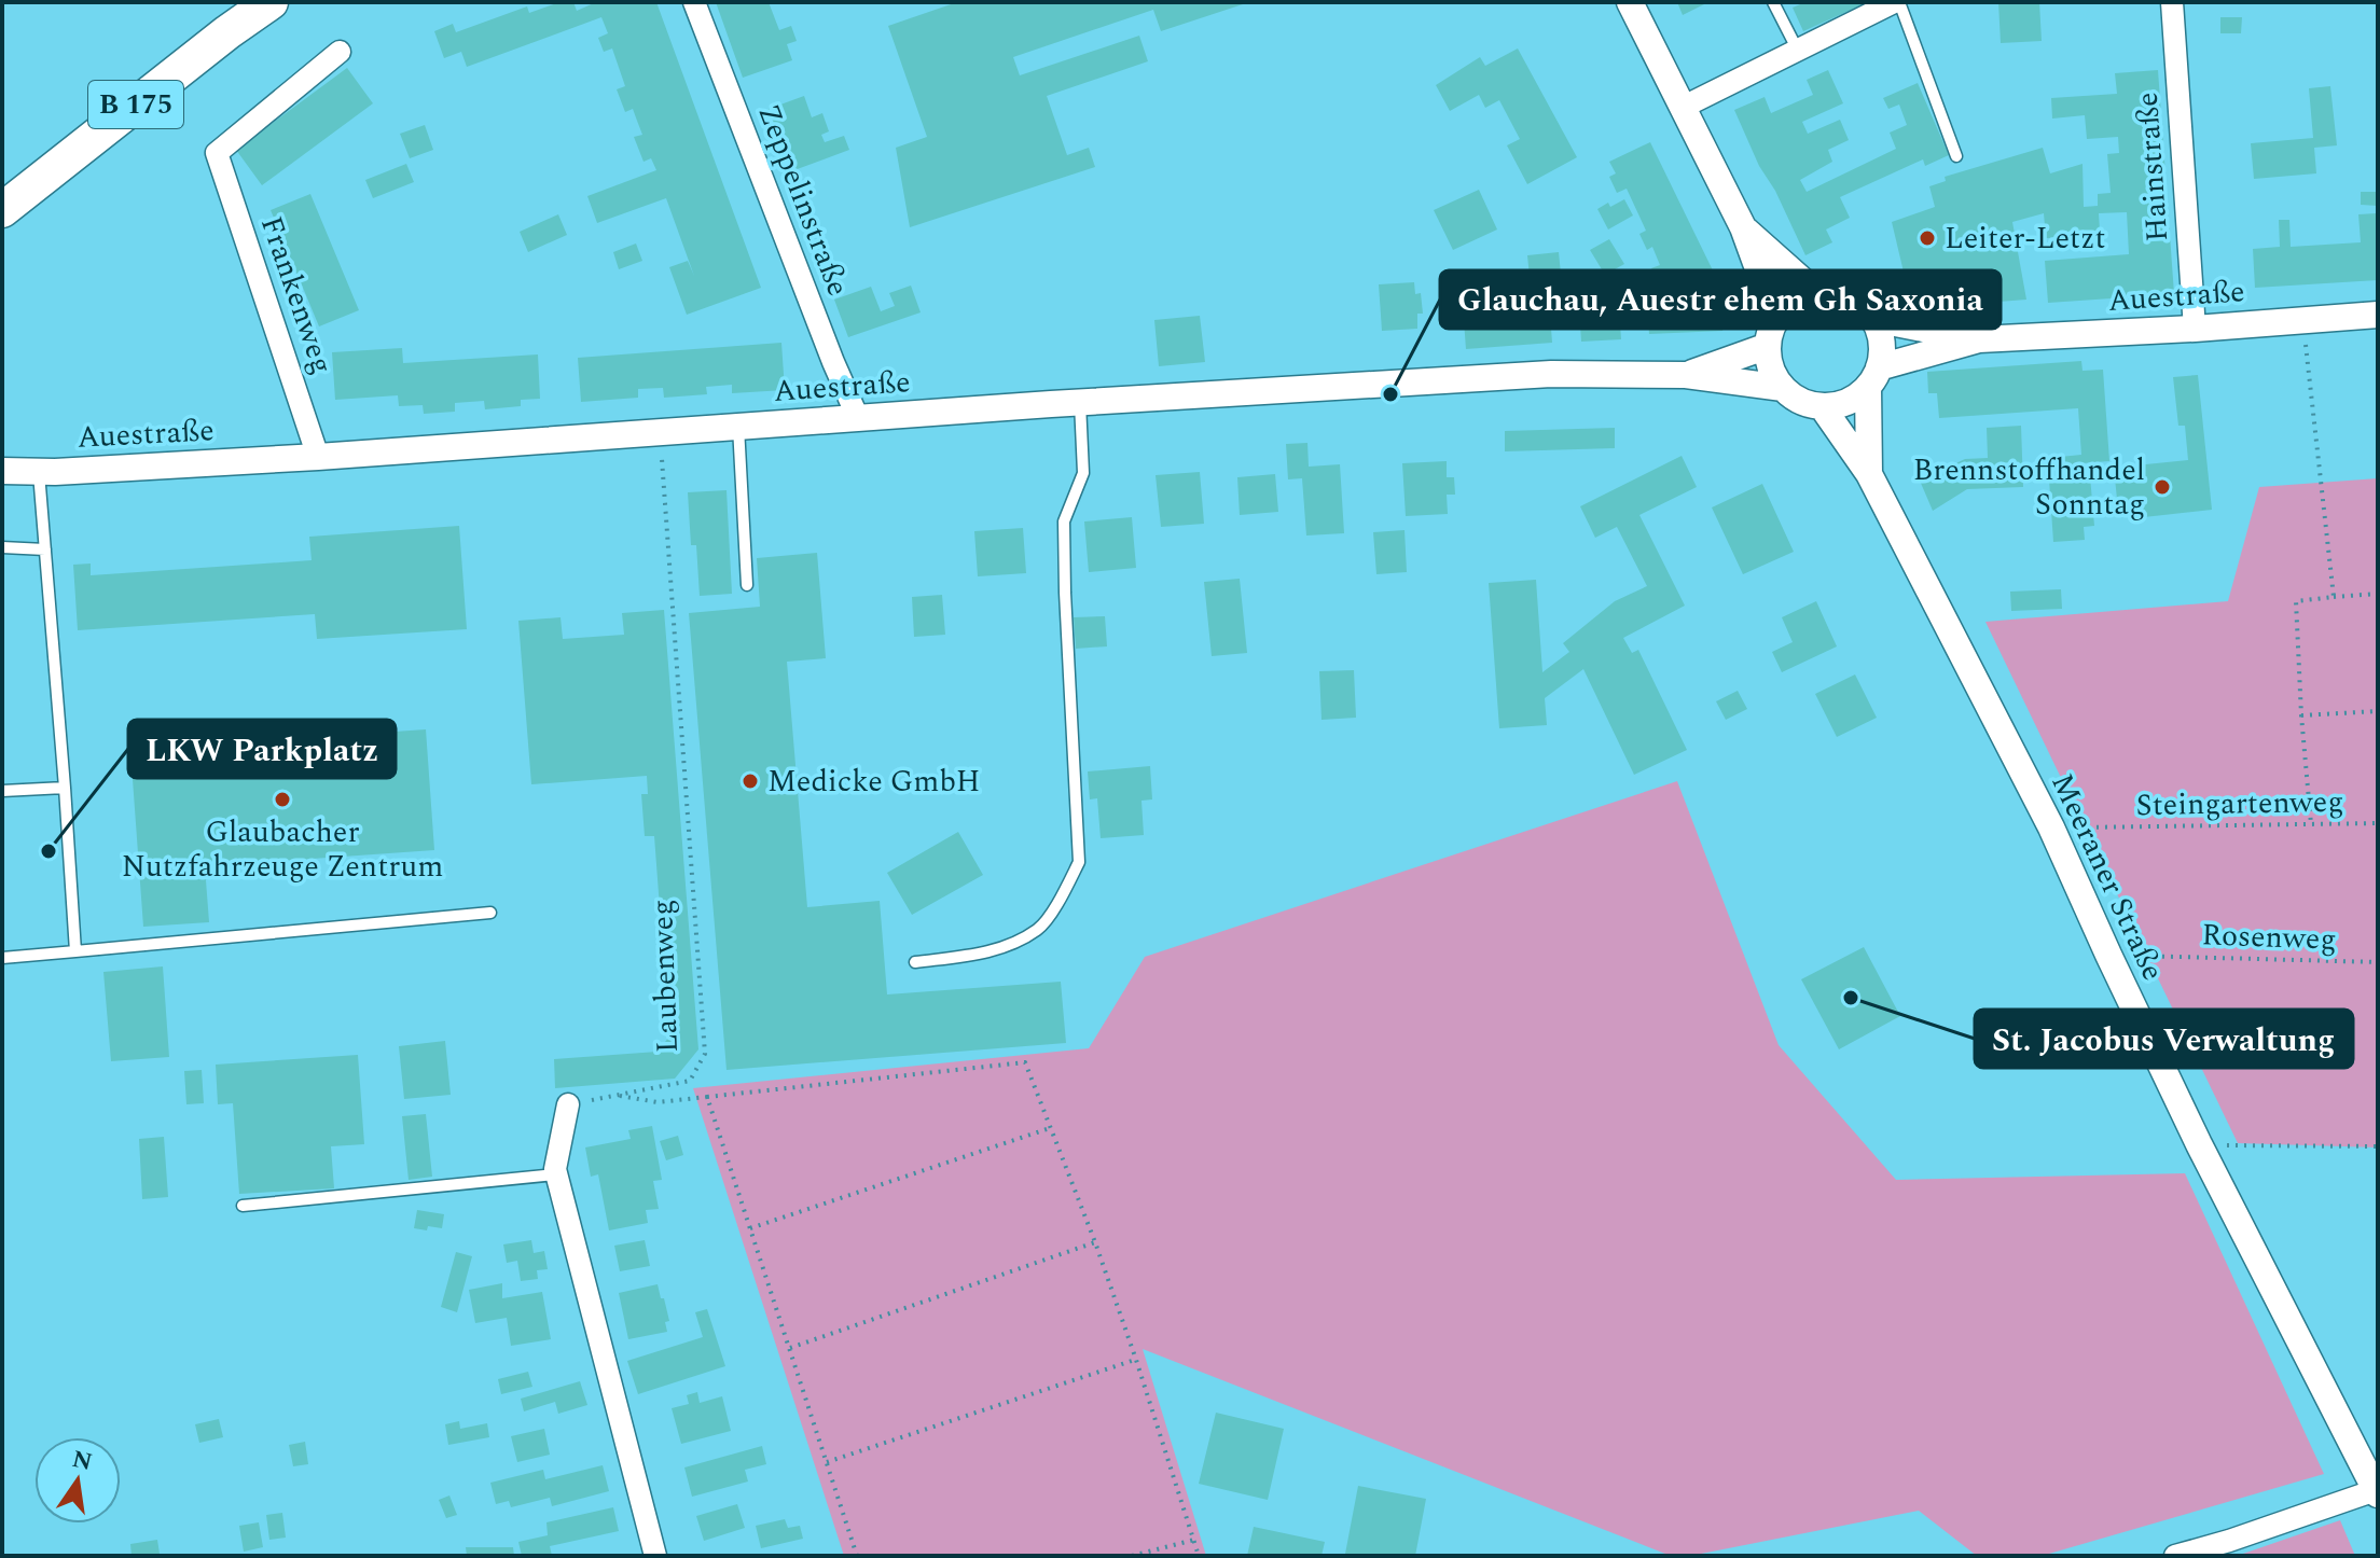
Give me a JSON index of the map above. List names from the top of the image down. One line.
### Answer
{"streets":{"main road":["B 175"],"street":["Hainstraße","Zeppelinstraße","Frankenweg","Auestraße","Meeraner Straße"],"path":["Steingartenweg","Rosenweg","Laubenweg"]},"crossings":[["Hainstraße","Auestraße"],["Zeppelinstraße","Auestraße"],["Frankenweg","Auestraße"],["Auestraße","Meeraner Straße"],["Auestraße","Laubenweg"],["Steingartenweg","Meeraner Straße"],["Meeraner Straße","Rosenweg"]],"places":["Leiter-Letzt","Glauchau, Auestr ehem Gh Saxonia","Brennstoffhandel Sonntag","Medicke GmbH","Glaubacher Nutzfahrzeuge Zentrum","LKW Parkplatz","St. Jacobus Verwaltung"],"north":"top"}
